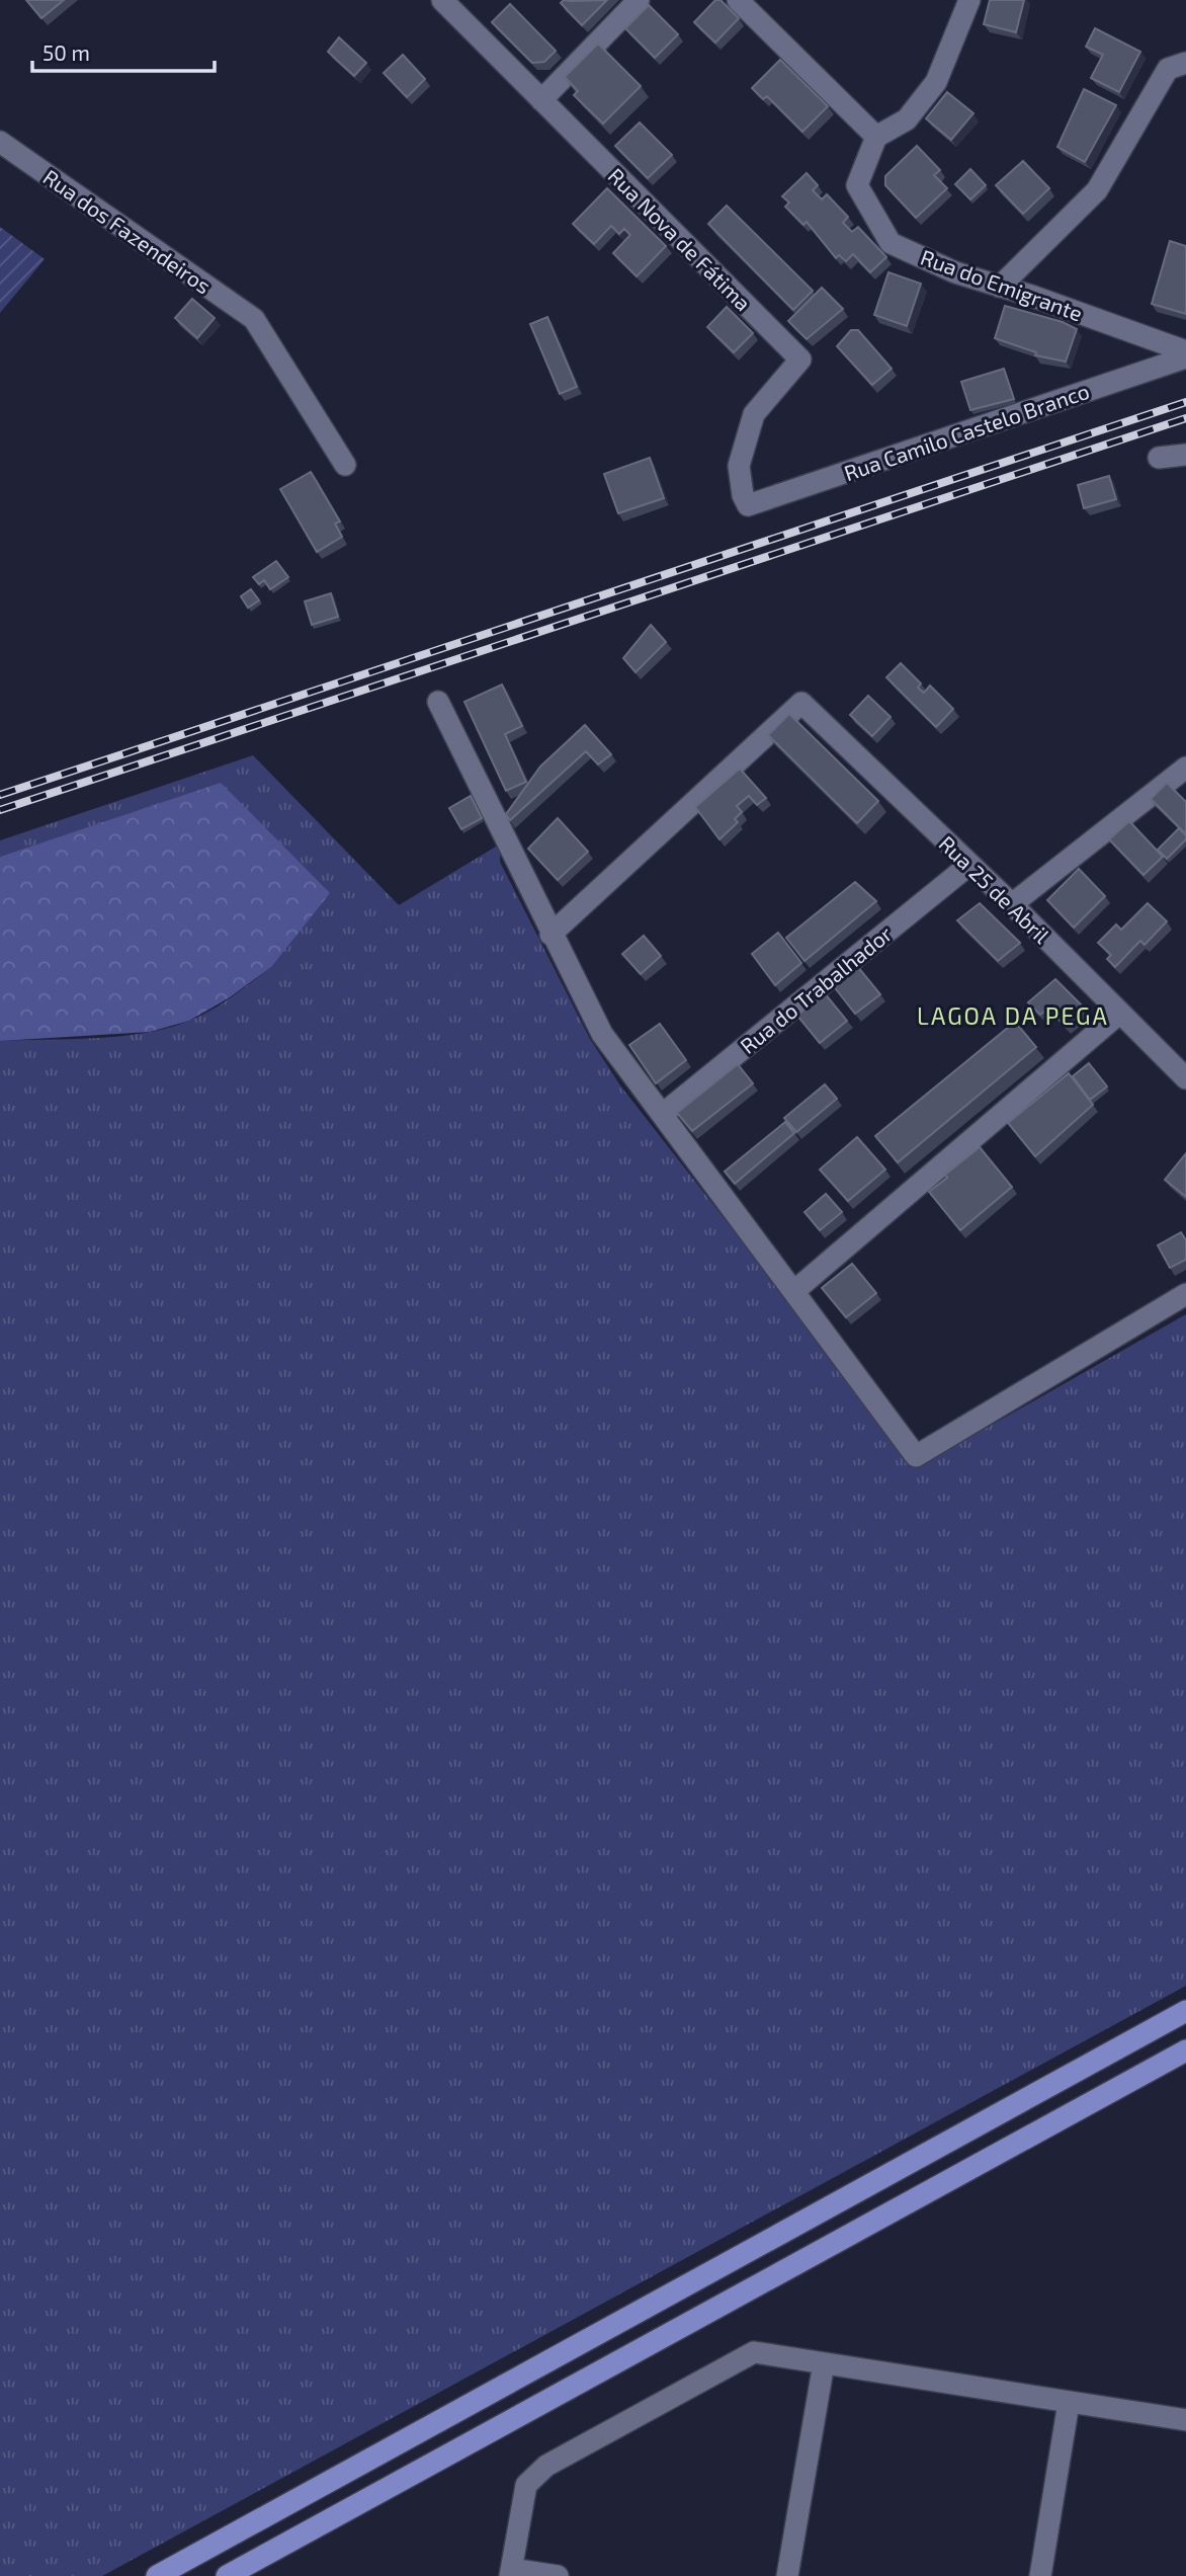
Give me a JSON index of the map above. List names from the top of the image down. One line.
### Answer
{"streets":{"street":["Rua dos Fazendeiros","Rua Nova de Fátima","Rua do Emigrante","Rua Camilo Castelo Branco","Rua 25 de Abril","Rua do Trabalhador"]},"crossings":[["Rua Nova de Fátima","Rua Camilo Castelo Branco"],["Rua 25 de Abril","Rua do Trabalhador"]],"districts":["LAGOA DA PEGA"],"scale_bar":"50 m"}
